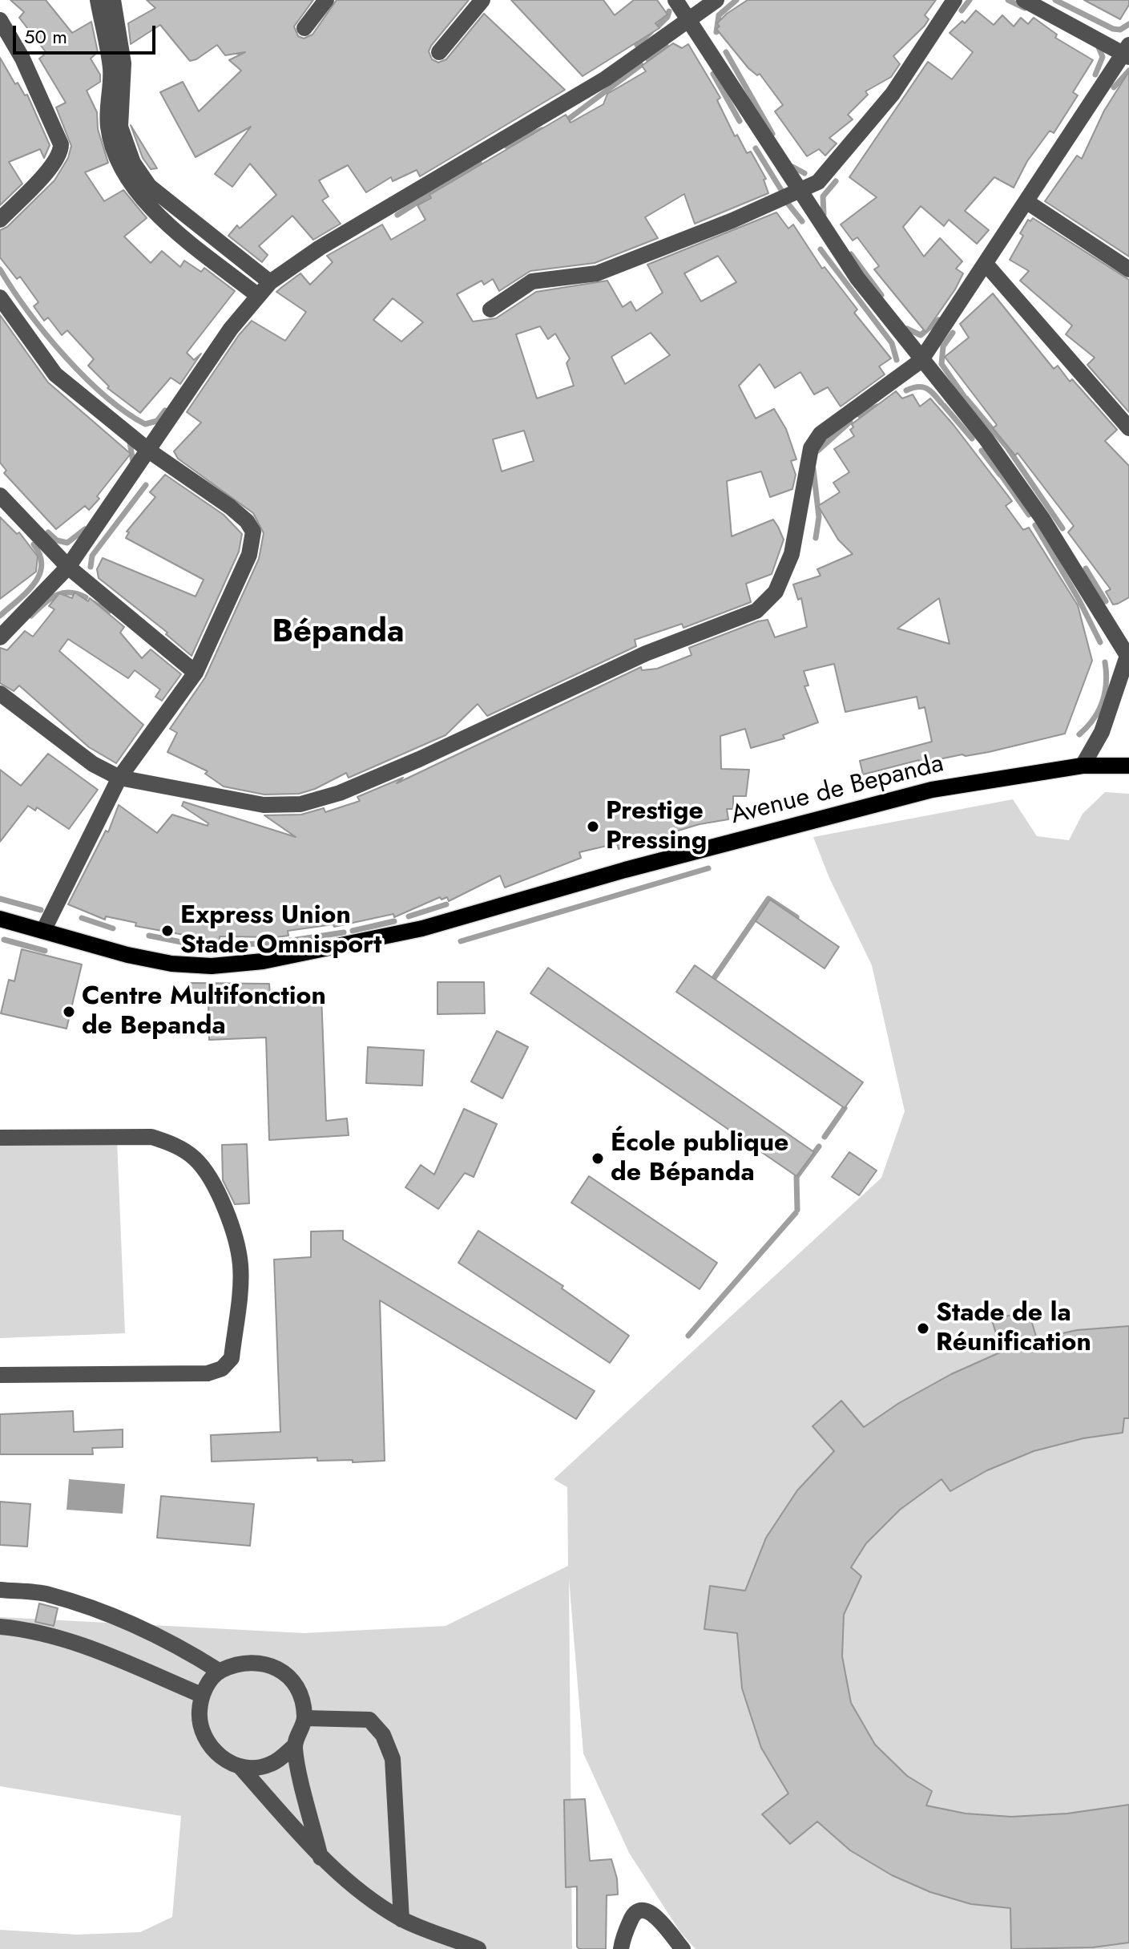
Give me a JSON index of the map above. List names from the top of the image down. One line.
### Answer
{"streets":{"main road":["Avenue de Bepanda"]},"districts":["Bépanda"],"places":["Prestige Pressing","Express Union Stade Omnisport","Centre Multifonction de Bepanda","École publique de Bépanda","Stade de la Réunification"],"scale_bar":"50 m"}
